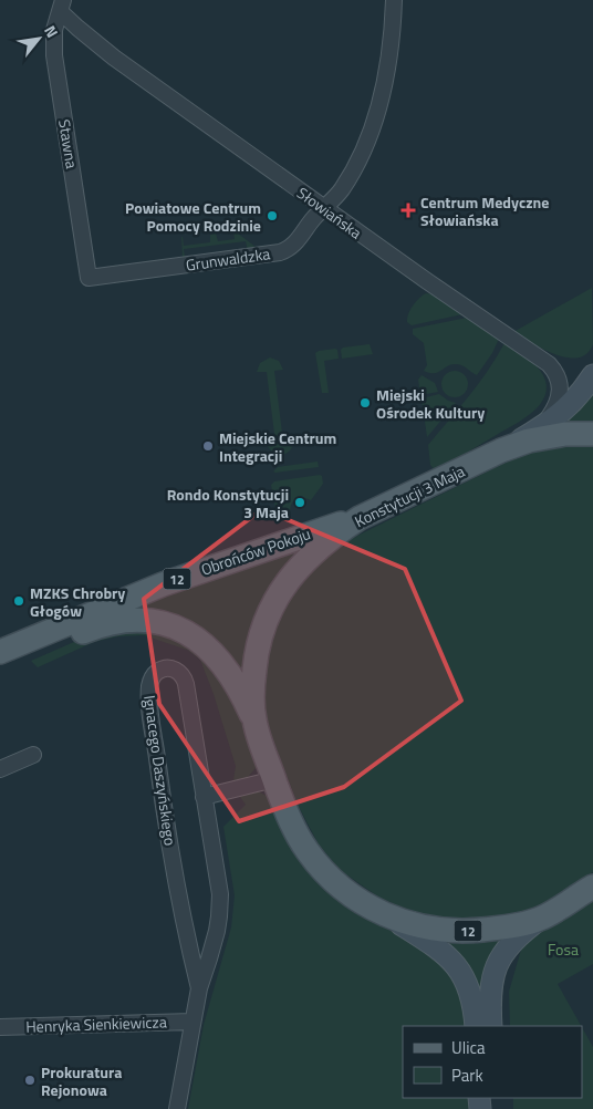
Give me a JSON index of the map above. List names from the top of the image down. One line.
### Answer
{"streets":{"main road":["Konstytucji 3 Maja","Obrońców Pokoju","12"],"street":["Stawna","Słowiańska","Grunwaldzka","Ignacego Daszyńskiego","Henryka Sienkiewicza"]},"crossings":[["Stawna","Słowiańska"],["Stawna","Grunwaldzka"],["Słowiańska","Grunwaldzka"],["Konstytucji 3 Maja","Obrońców Pokoju"],["Konstytucji 3 Maja","12"],["Ignacego Daszyńskiego","Henryka Sienkiewicza"]],"parks":["Fosa"],"places":{"health":["Centrum Medyczne Słowiańska"],"other":["Powiatowe Centrum Pomocy Rodzinie","Miejski Ośrodek Kultury","Miejskie Centrum Integracji","Rondo Konstytucji 3 Maja","MZKS Chrobry Głogów","Prokuratura Rejonowa"]},"legend":["Ulica","Park"],"north":"top right"}
